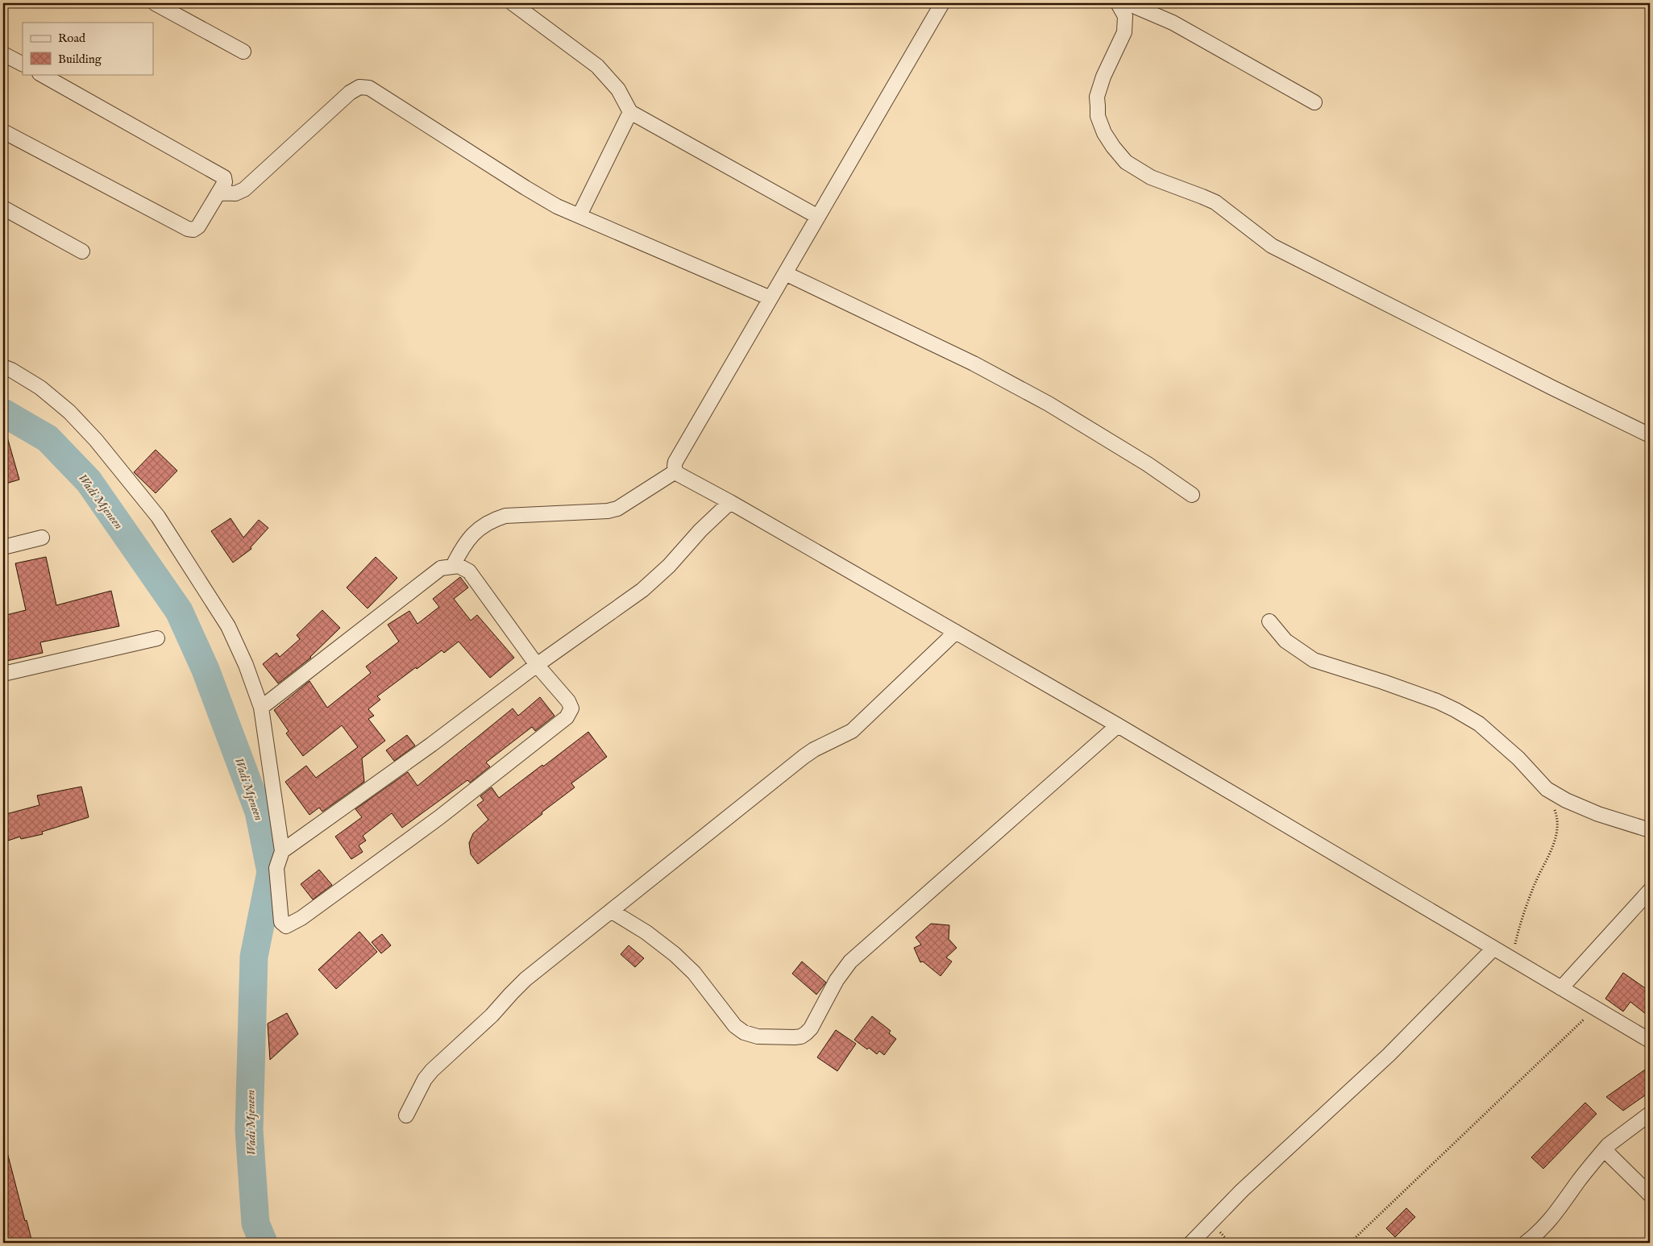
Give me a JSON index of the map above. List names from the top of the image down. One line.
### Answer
{"water":["Wadi Mjeneen"],"legend":["Road","Building"]}
